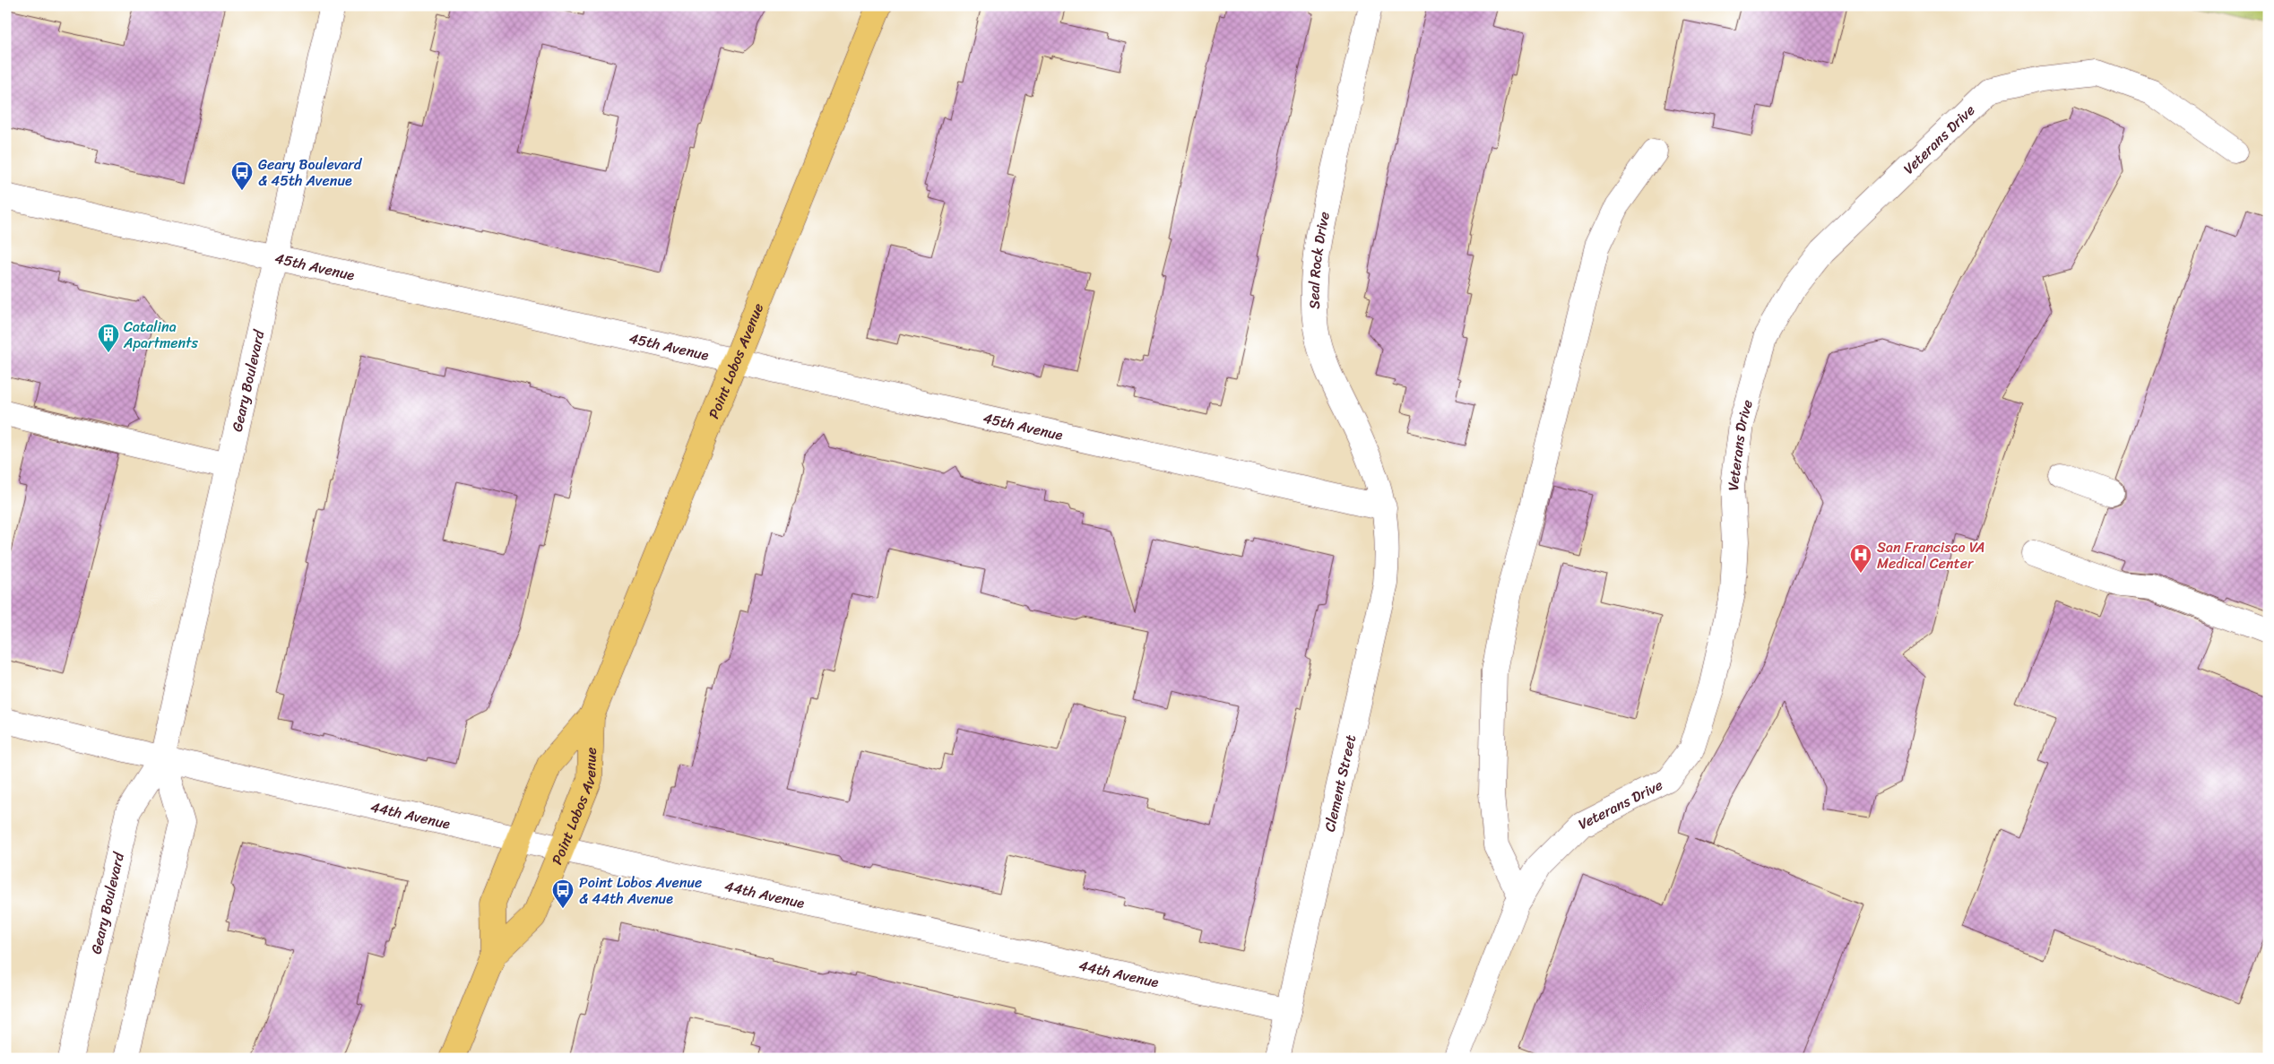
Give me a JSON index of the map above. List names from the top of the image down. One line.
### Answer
{"streets":{"main road":["Point Lobos Avenue"],"street":["Veterans Drive","Seal Rock Drive","45th Avenue","Geary Boulevard","Clement Street","44th Avenue"]},"crossings":[["Seal Rock Drive","45th Avenue"],["Seal Rock Drive","Clement Street"],["45th Avenue","Point Lobos Avenue"],["45th Avenue","Geary Boulevard"],["45th Avenue","Clement Street"],["Point Lobos Avenue","44th Avenue"],["Geary Boulevard","44th Avenue"],["Clement Street","44th Avenue"]],"places":{"bus stop":["Geary Boulevard & 45th Avenue","Point Lobos Avenue & 44th Avenue"],"building":["Catalina Apartments"],"hospital":["San Francisco VA Medical Center"]}}
